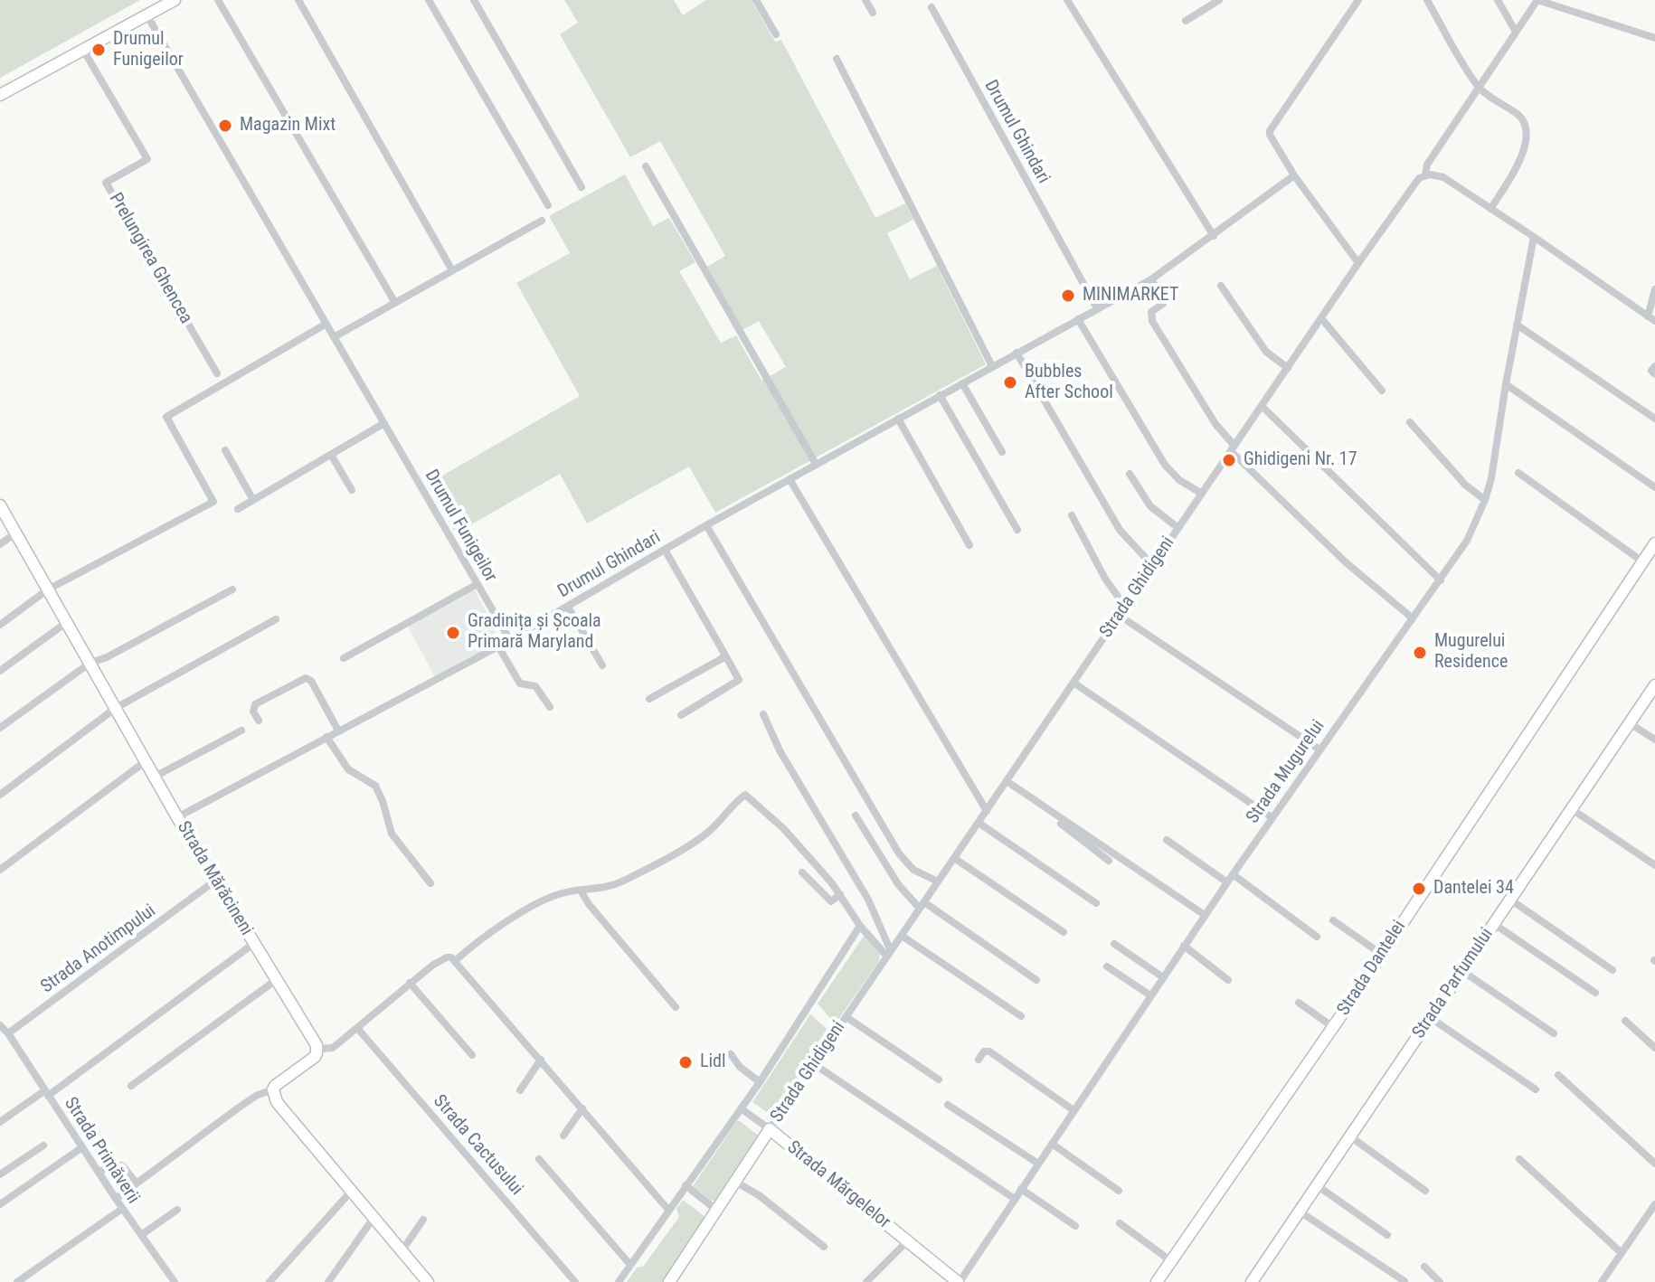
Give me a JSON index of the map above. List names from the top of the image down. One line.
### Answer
{"streets":{"street":["Drumul Ghindari","Prelungirea Ghencea","Drumul Funigeilor","Strada Ghidigeni","Strada Mugurelui","Strada Mărăcineni","Strada Anotimpului","Strada Dantelei","Strada Parfumului","Strada Cactusului","Strada Primăverii","Strada Mărgelelor"]},"crossings":[["Drumul Ghindari","Drumul Funigeilor"],["Drumul Ghindari","Strada Mărăcineni"],["Strada Ghidigeni","Strada Mărgelelor"],["Strada Mugurelui","Strada Mărgelelor"],["Strada Mărăcineni","Strada Anotimpului"],["Strada Anotimpului","Strada Primăverii"]],"places":["Drumul Funigeilor","Magazin Mixt","MINIMARKET","Bubbles After School","Ghidigeni Nr. 17","Gradinița și Școala Primară Maryland","Mugurelui Residence","Dantelei 34","Lidl"]}
